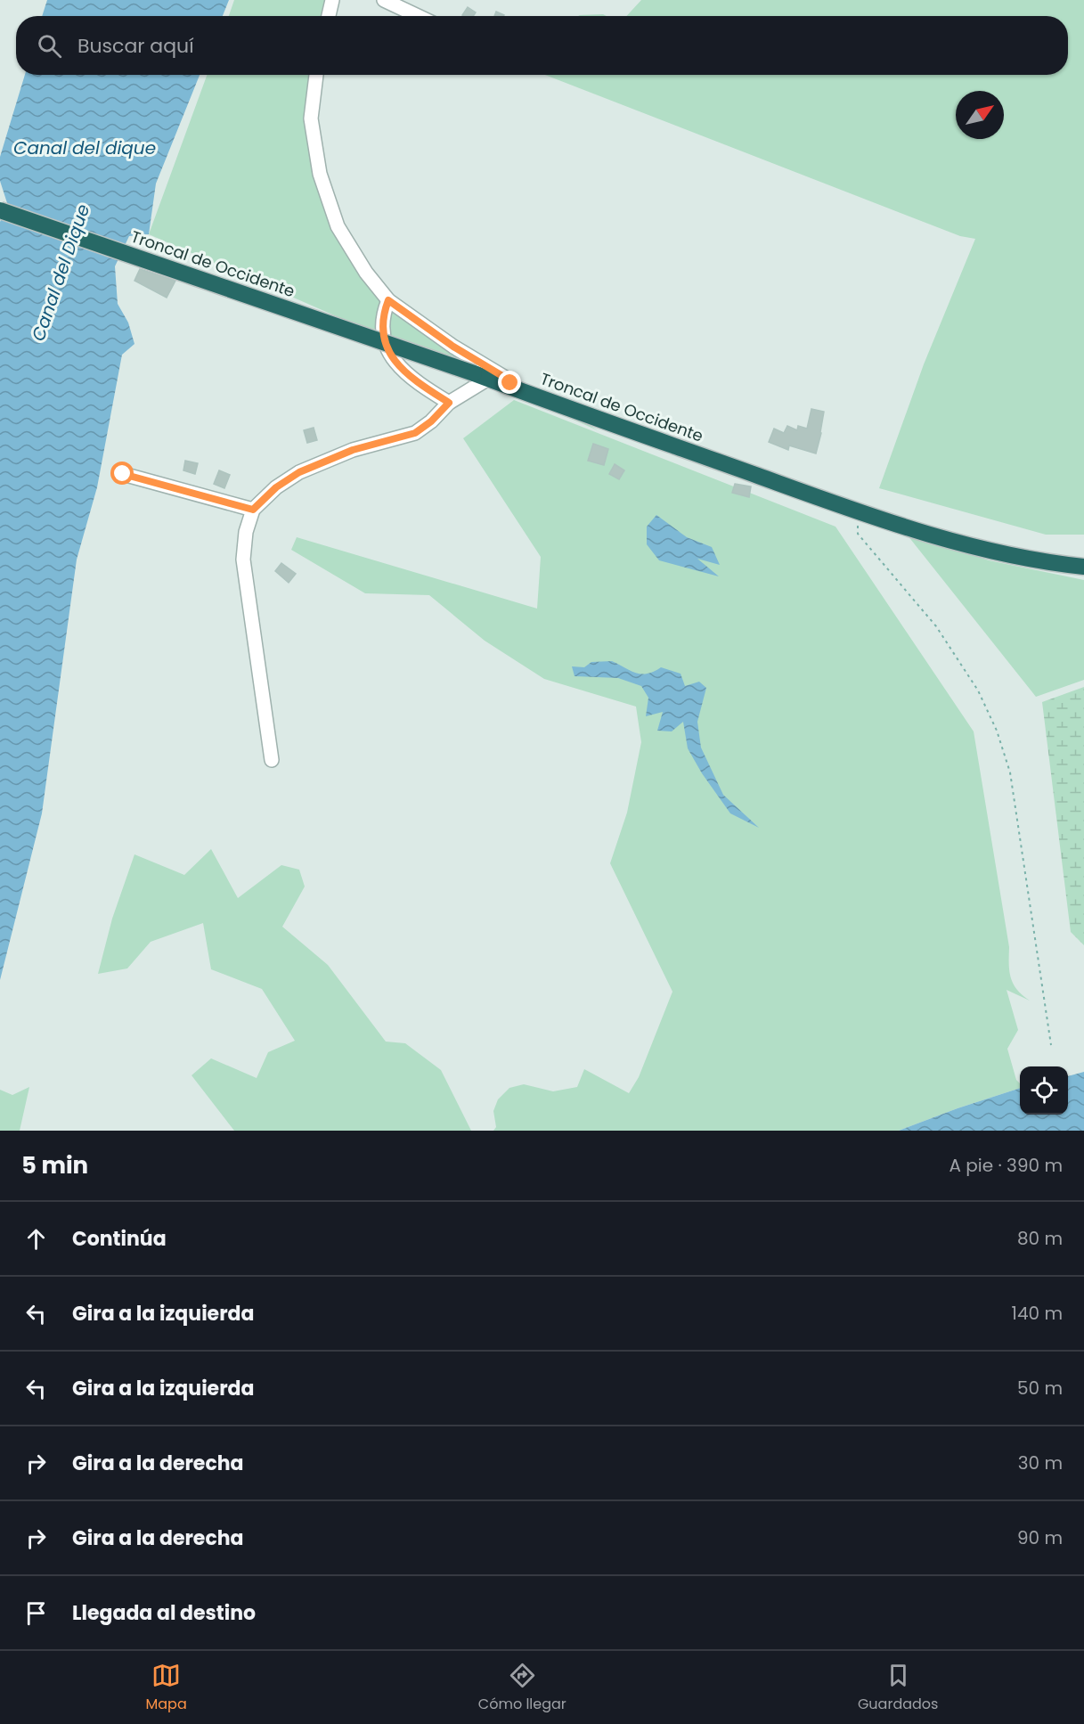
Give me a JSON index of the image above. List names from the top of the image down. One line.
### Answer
{"streets":{"highway":["Troncal de Occidente"]},"water":["Canal del dique","Canal del Dique"],"north":"top right","page":{"search":"Buscar aquí","heading":["5 min","A pie · 390 m"],"list":[["Continúa","80 m"],["Gira a la izquierda","140 m"],["Gira a la izquierda","50 m"],["Gira a la derecha","30 m"],["Gira a la derecha","90 m"],"Llegada al destino"],"nav":["Mapa","Cómo llegar","Guardados"]}}
